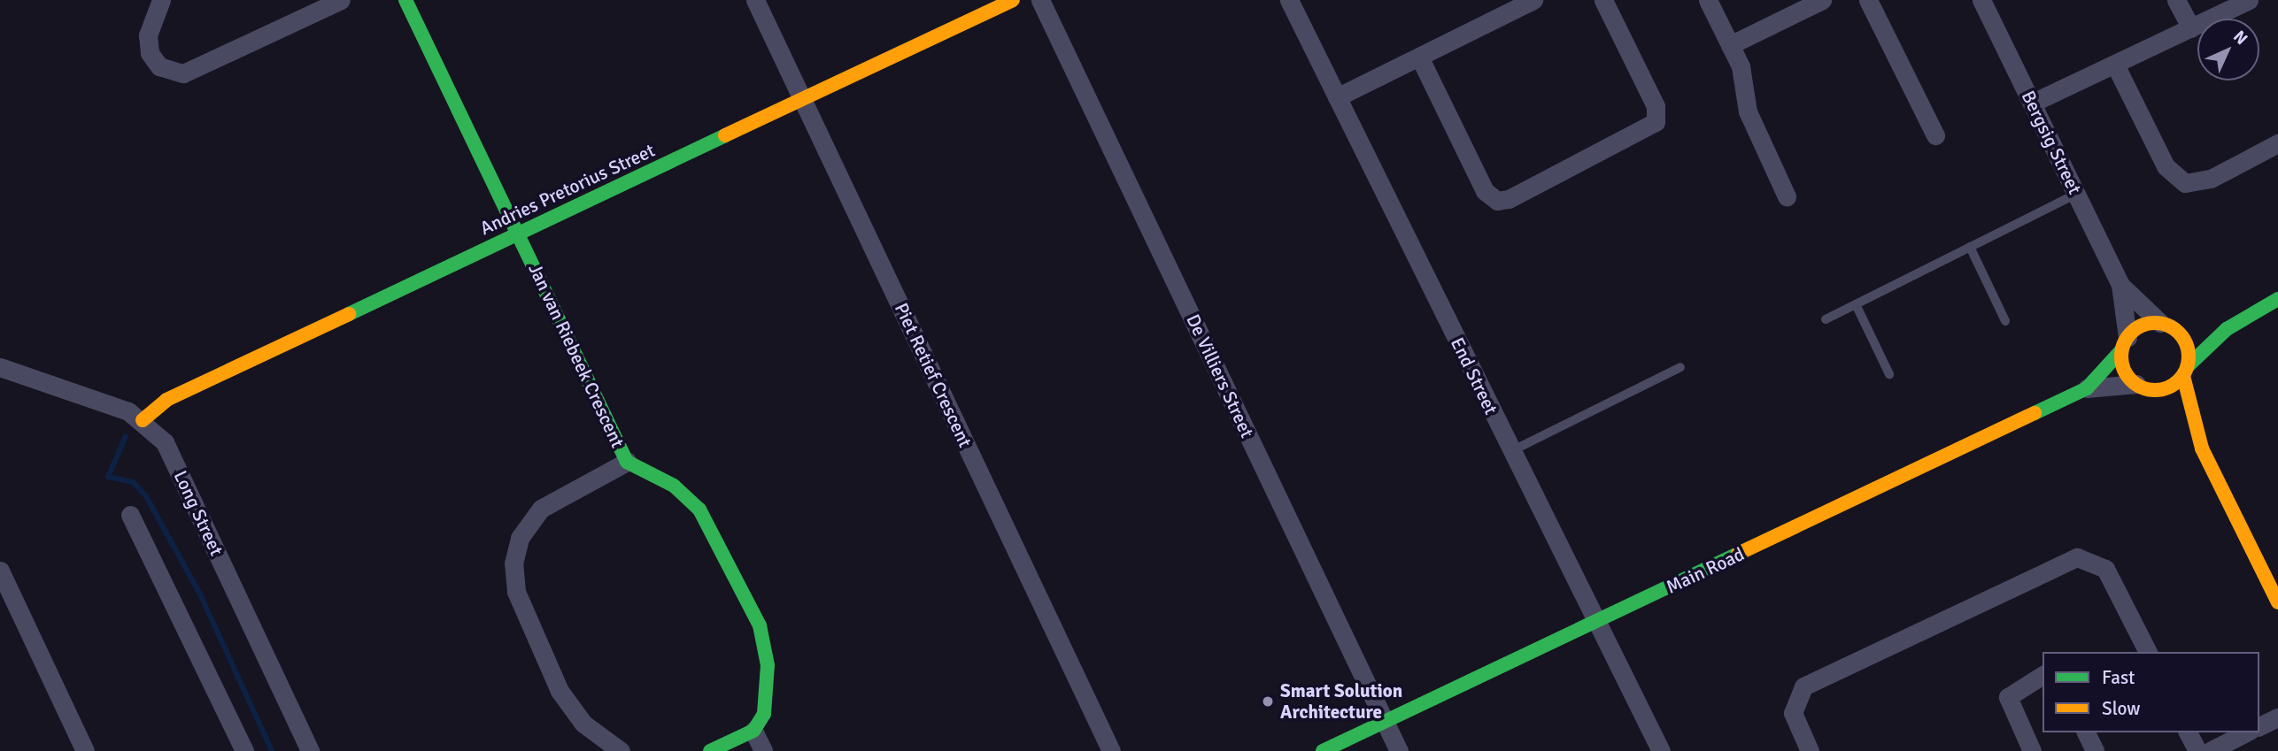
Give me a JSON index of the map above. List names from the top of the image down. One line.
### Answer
{"streets":{"street":["Bergsig Street","Andries Pretorius Street","Jan van Riebeek Crescent","Piet Retief Crescent","De Villiers Street","End Street","Long Street","Main Road"]},"crossings":[["Bergsig Street","Main Road"],["Andries Pretorius Street","Jan van Riebeek Crescent"],["Andries Pretorius Street","Piet Retief Crescent"],["Andries Pretorius Street","Long Street"],["De Villiers Street","Main Road"],["End Street","Main Road"]],"places":["Smart Solution Architecture"],"legend":["Fast","Slow"],"north":"top right"}
